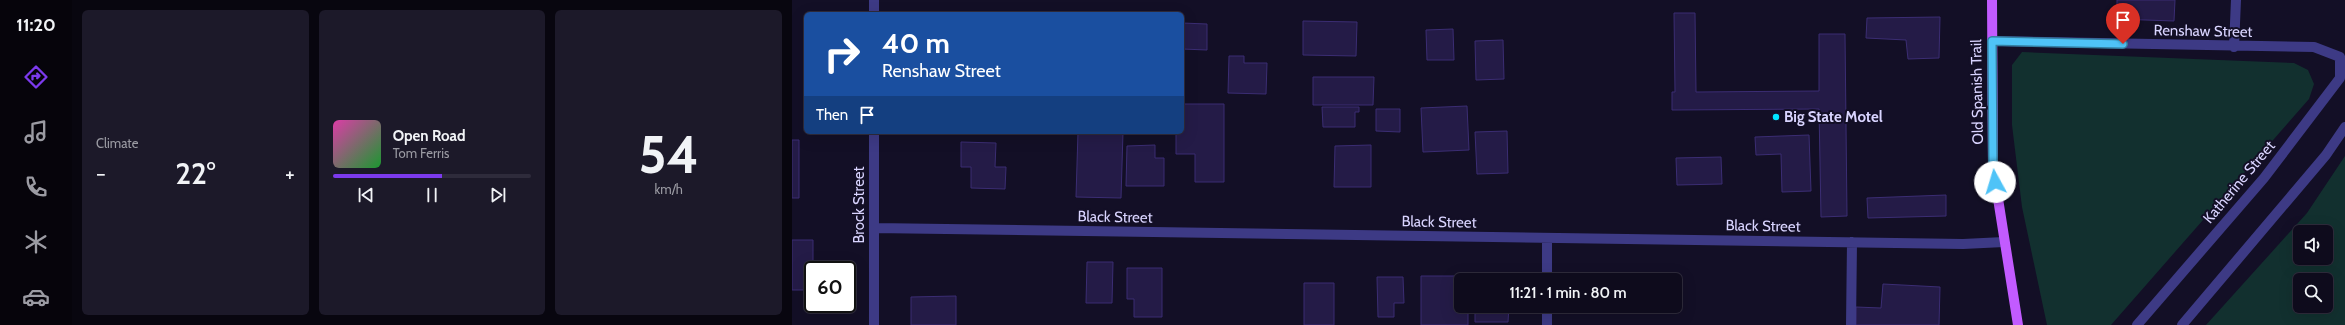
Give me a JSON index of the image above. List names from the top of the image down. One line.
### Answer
{"streets":{"main road":["Old Spanish Trail"],"street":["Renshaw Street","Katherine Street","Brock Street","Black Street"]},"crossings":[["Renshaw Street","Old Spanish Trail"],["Renshaw Street","Katherine Street"],["Old Spanish Trail","Black Street"],["Brock Street","Black Street"]],"places":["Big State Motel"],"page":{"tabs":"11:20","tile":["Climate",["54","km/h"]],"turn":["40 m","Renshaw Street"],"then":"Then","song":["Open Road","Tom Ferris"],"heat":["−","22°","+"],"limit":"60","trip":"11:21 · 1 min · 80 m"}}
